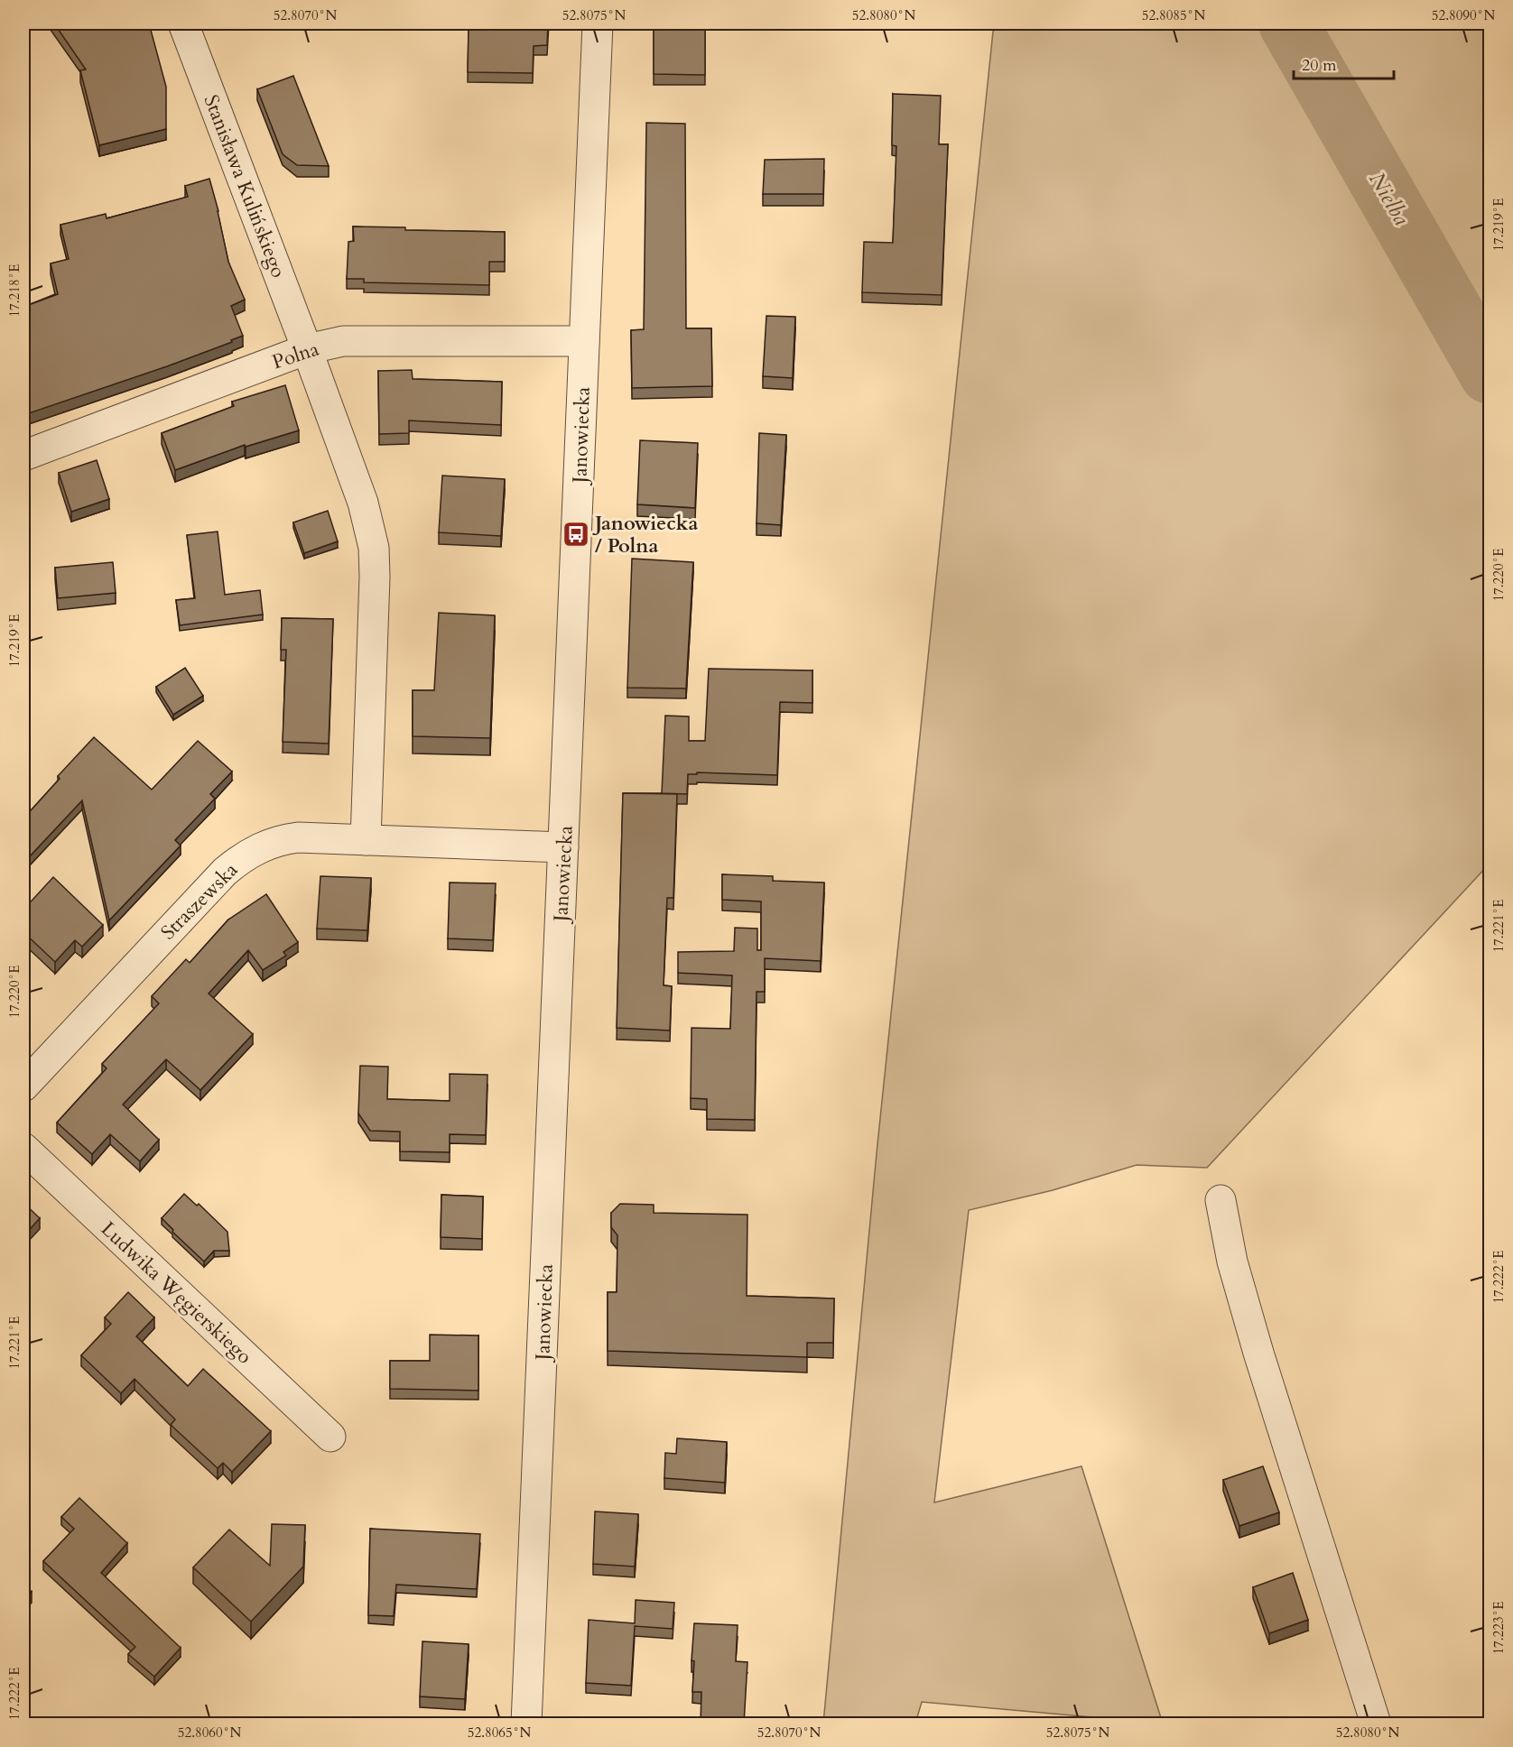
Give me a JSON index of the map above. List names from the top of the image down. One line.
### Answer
{"streets":{"street":["Stanisława Kulińskiego","Polna","Janowiecka","Straszewska","Ludwika Węgierskiego"]},"crossings":[["Stanisława Kulińskiego","Polna"],["Stanisława Kulińskiego","Straszewska"],["Polna","Janowiecka"],["Janowiecka","Straszewska"]],"water":["Nielba"],"places":{"bus stop":["Janowiecka / Polna"]},"scale_bar":"20 m","coordinates":["52.8070°N","52.8075°N","52.8080°N","52.8085°N","52.8090°N","17.219°E","17.218°E","17.220°E","17.221°E","17.222°E","17.223°E","52.8060°N","52.8065°N"]}
